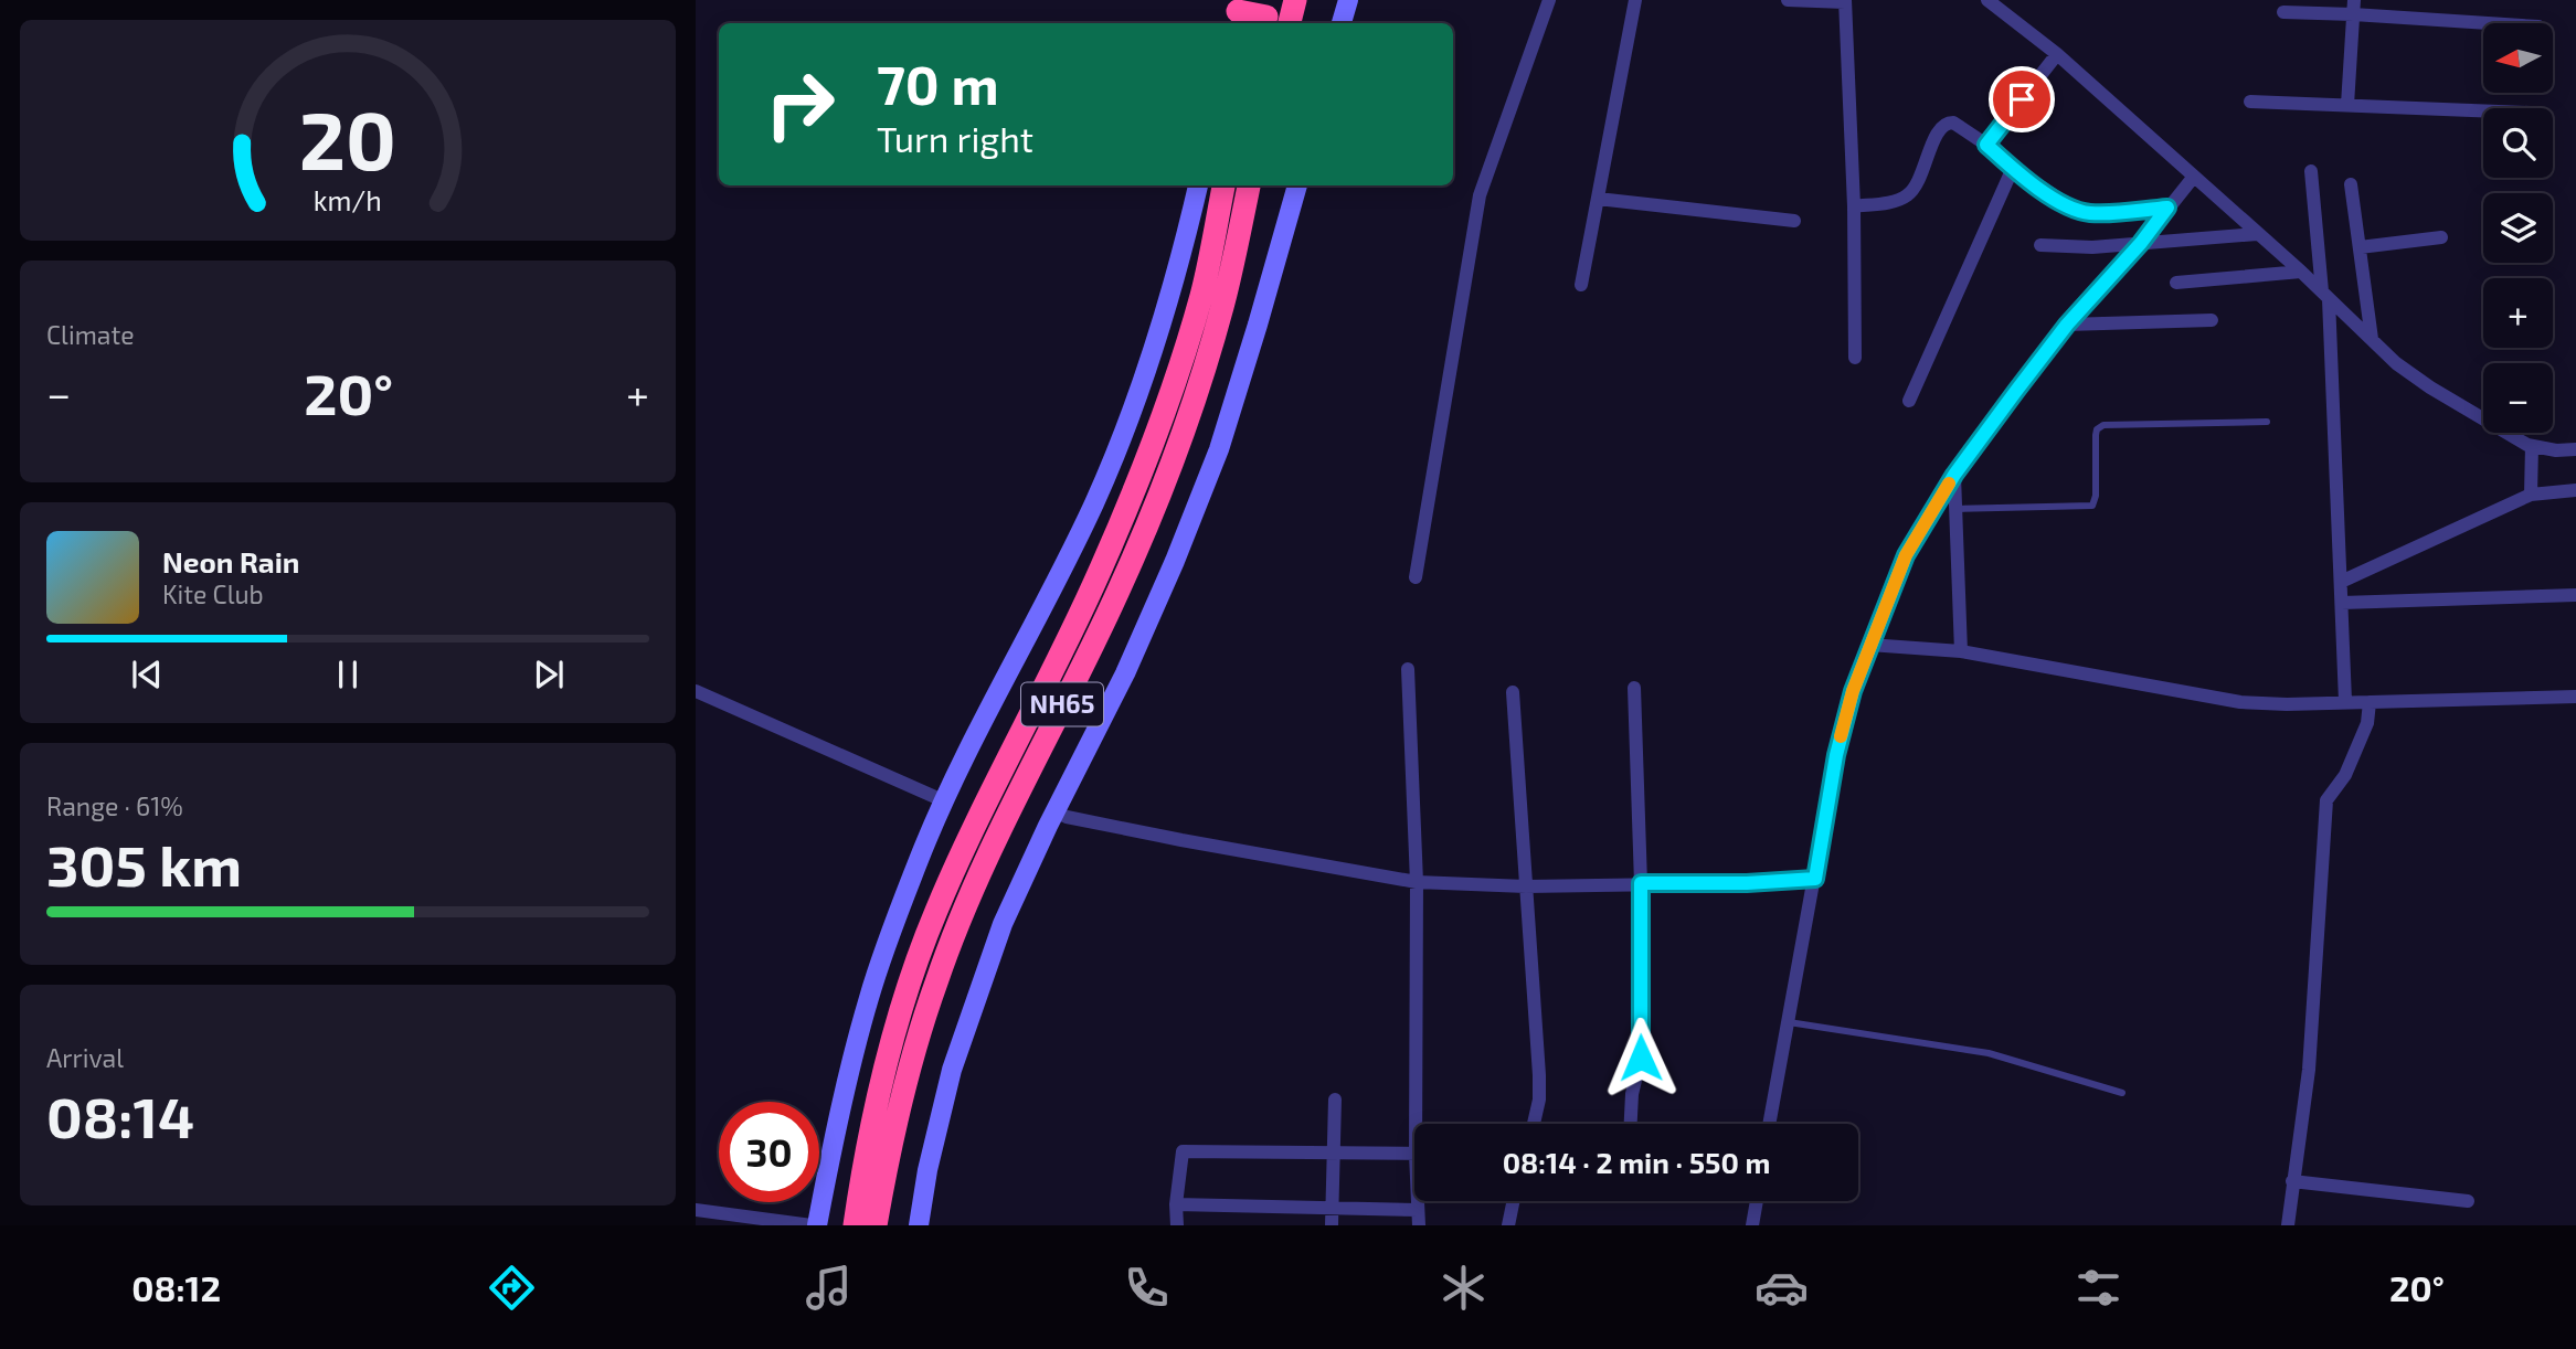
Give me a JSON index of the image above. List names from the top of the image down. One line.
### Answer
{"streets":{"highway":["NH65"]},"north":"left","page":{"map_buttons":["+","−"],"turn":["70 m","Turn right"],"tile":["Climate",["Range · 61%","305 km"],["Arrival","08:14"]],"heat":["−","20°","+"],"song":["Neon Rain","Kite Club"],"limit":"30","trip":"08:14 · 2 min · 550 m","tabs":["08:12","20°"],"gauge":["20","km/h"]}}
